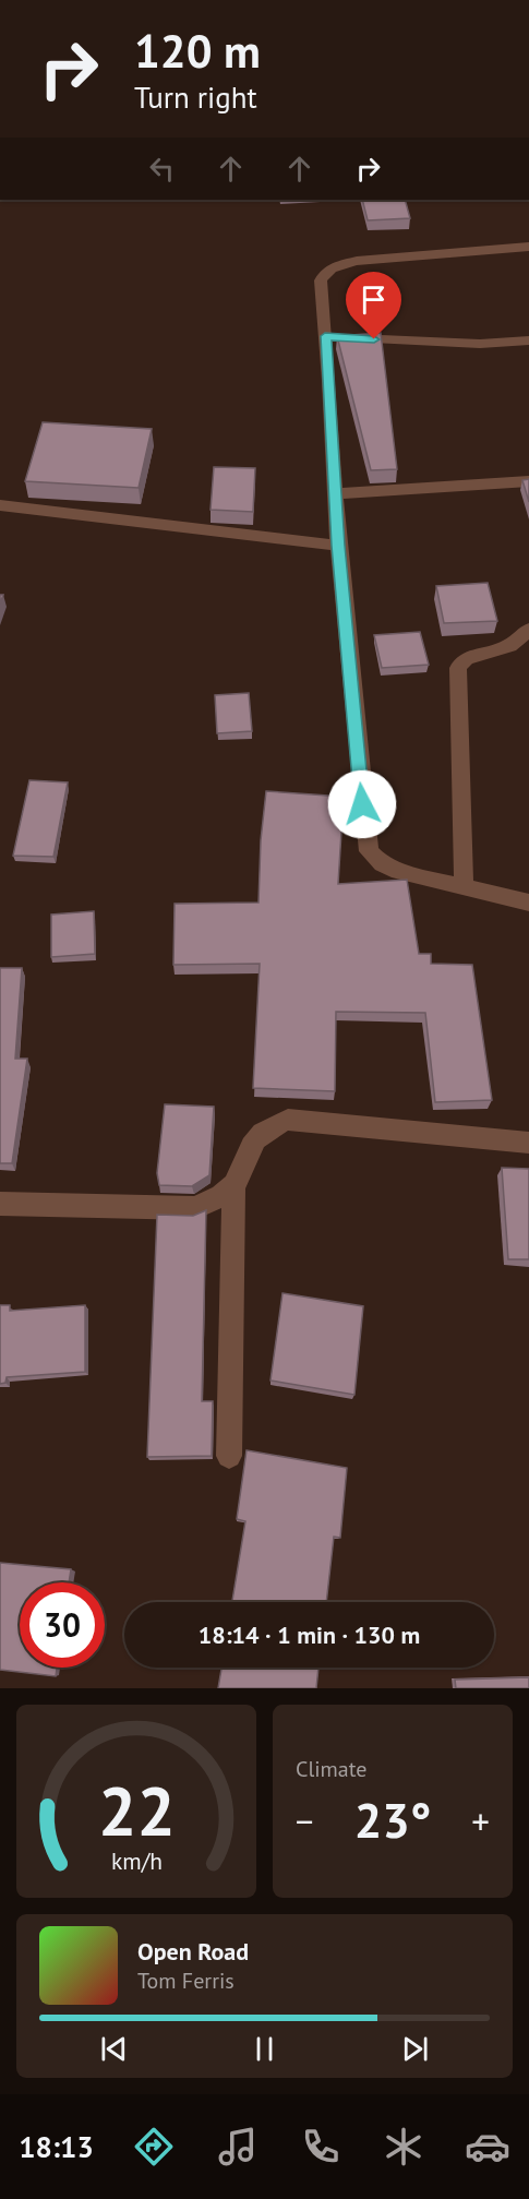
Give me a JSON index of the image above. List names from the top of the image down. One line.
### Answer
{"page":{"turn":["120 m","Turn right"],"limit":"30","trip":"18:14 · 1 min · 130 m","tile":"Climate","heat":["−","23°","+"],"song":["Open Road","Tom Ferris"],"tabs":"18:13","gauge":["22","km/h"]}}
